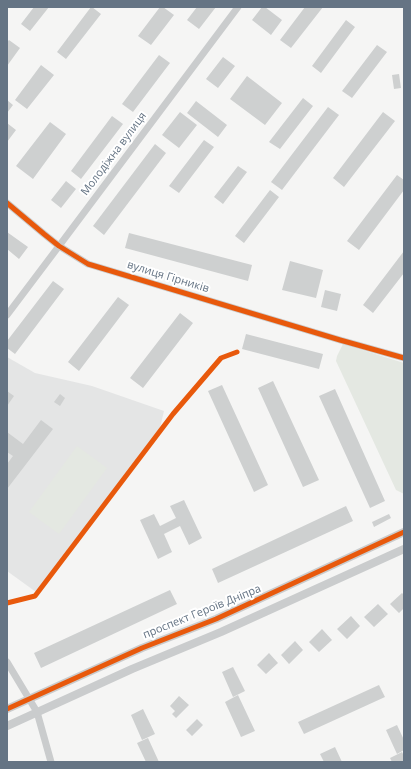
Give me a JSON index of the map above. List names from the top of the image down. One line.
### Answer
{"streets":{"street":["Молодіжна вулиця","вулиця Гірників","проспект Героїв Дніпра"]},"crossings":[["Молодіжна вулиця","вулиця Гірників"]]}
